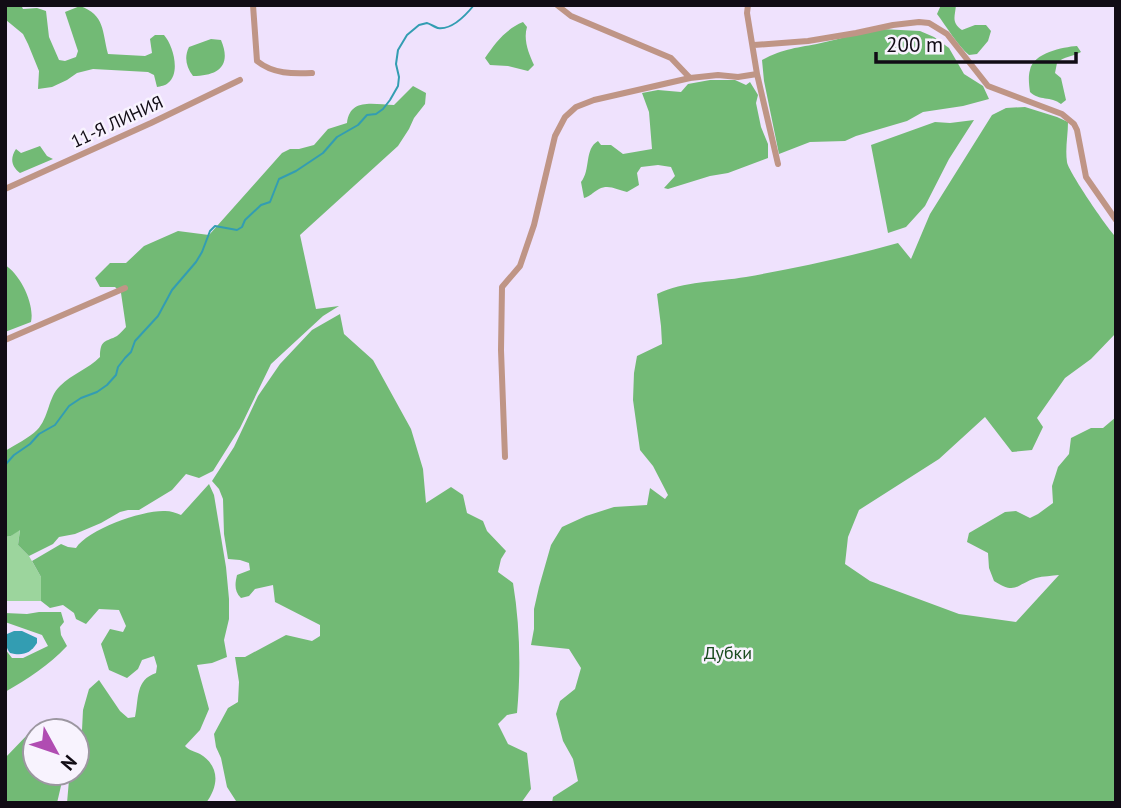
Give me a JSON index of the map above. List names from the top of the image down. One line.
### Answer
{"streets":{"street":["11-Я ЛИНИЯ"]},"parks":["Дубки"],"scale_bar":"200 m","north":"bottom right"}
